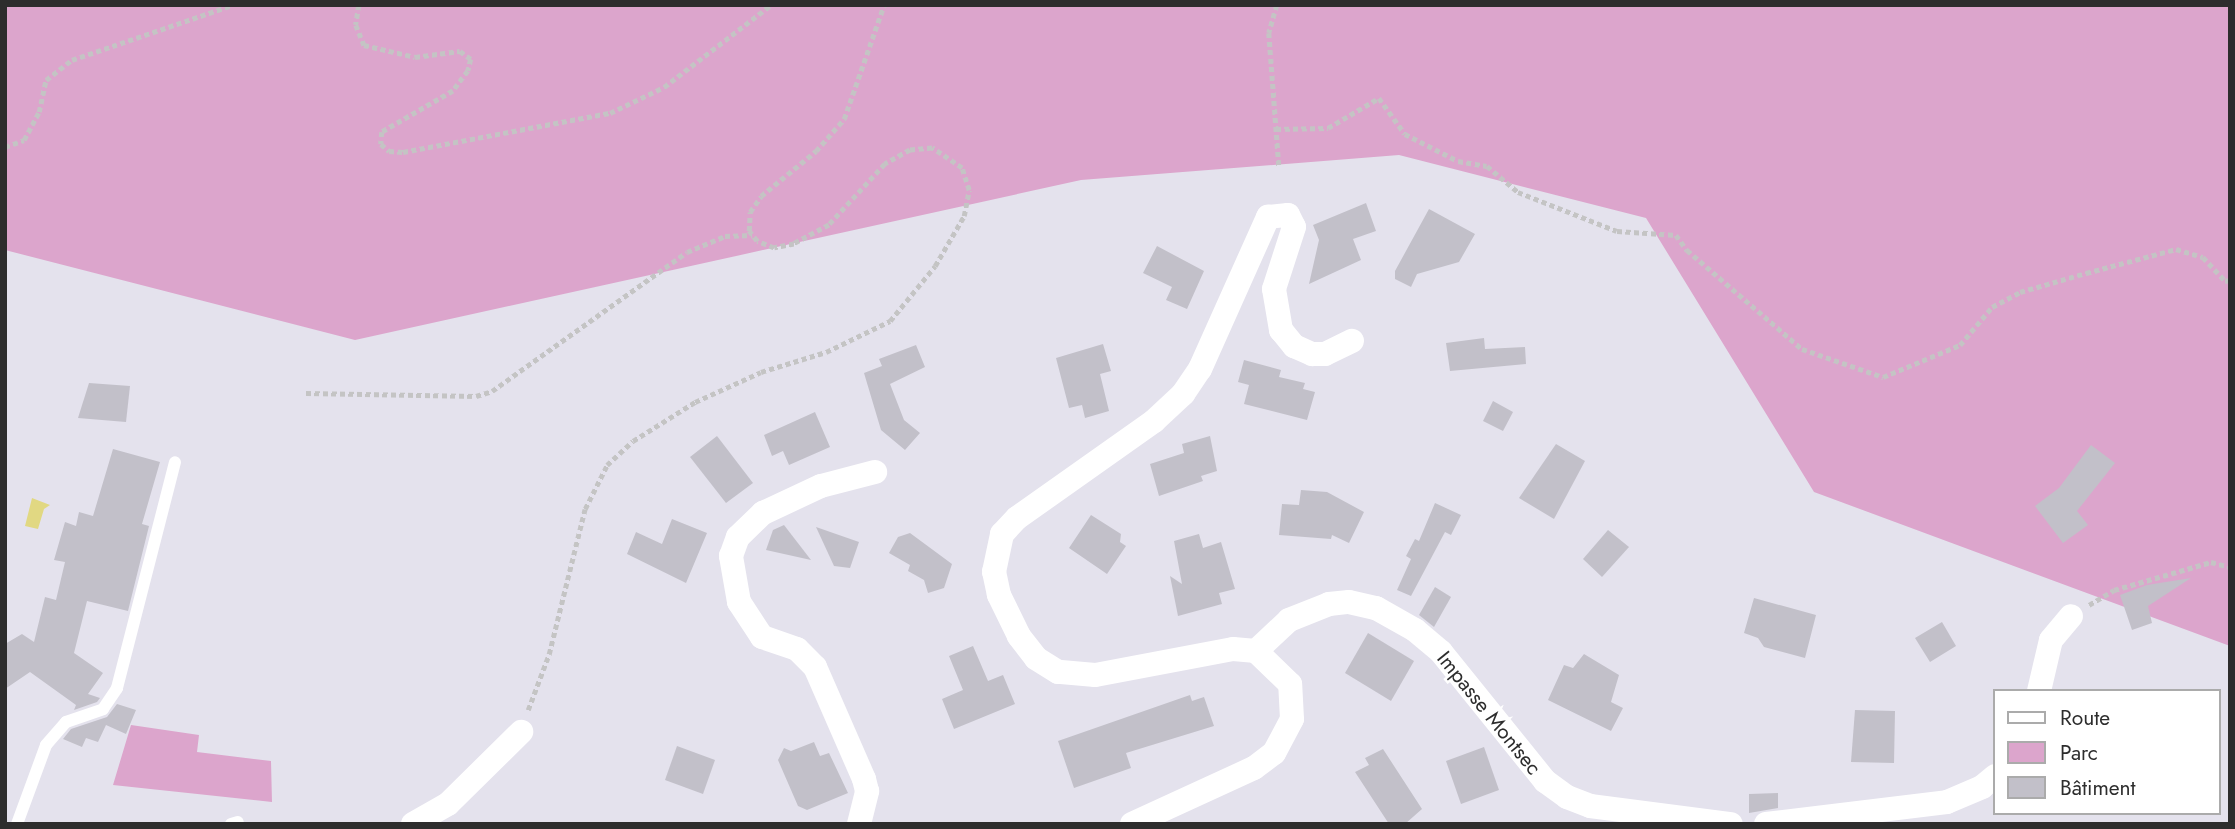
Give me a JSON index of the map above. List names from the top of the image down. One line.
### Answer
{"streets":{"street":["Impasse Montsec"]},"legend":["Route","Parc","Bâtiment"]}
